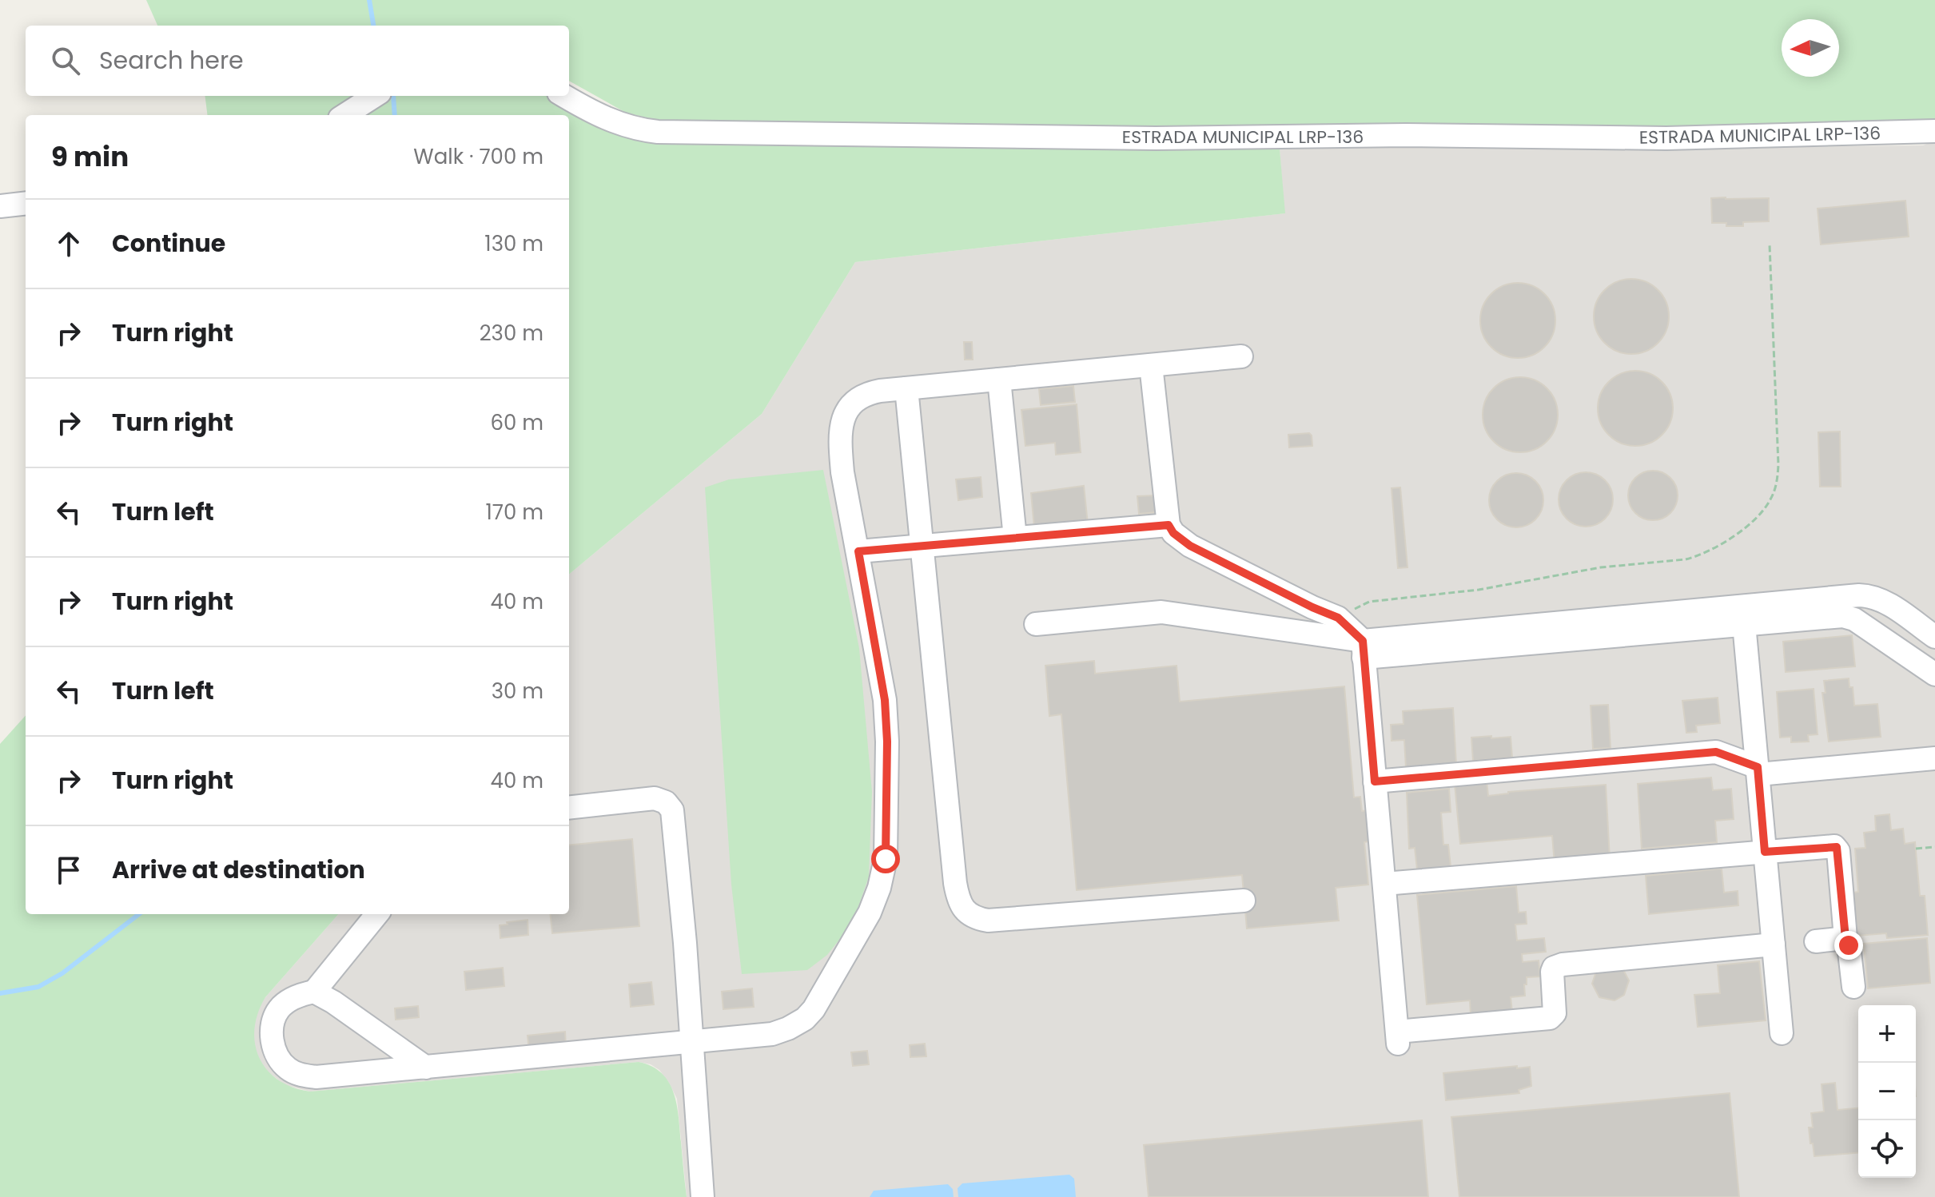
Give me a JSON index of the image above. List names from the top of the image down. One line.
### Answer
{"streets":{"street":["ESTRADA MUNICIPAL LRP-136"]},"north":"left","page":{"search":"Search here","heading":["9 min","Walk · 700 m"],"list":[["Continue","130 m"],["Turn right","230 m"],["Turn right","60 m"],["Turn left","170 m"],["Turn right","40 m"],["Turn left","30 m"],["Turn right","40 m"],"Arrive at destination"],"map_buttons":["+","−"]}}
